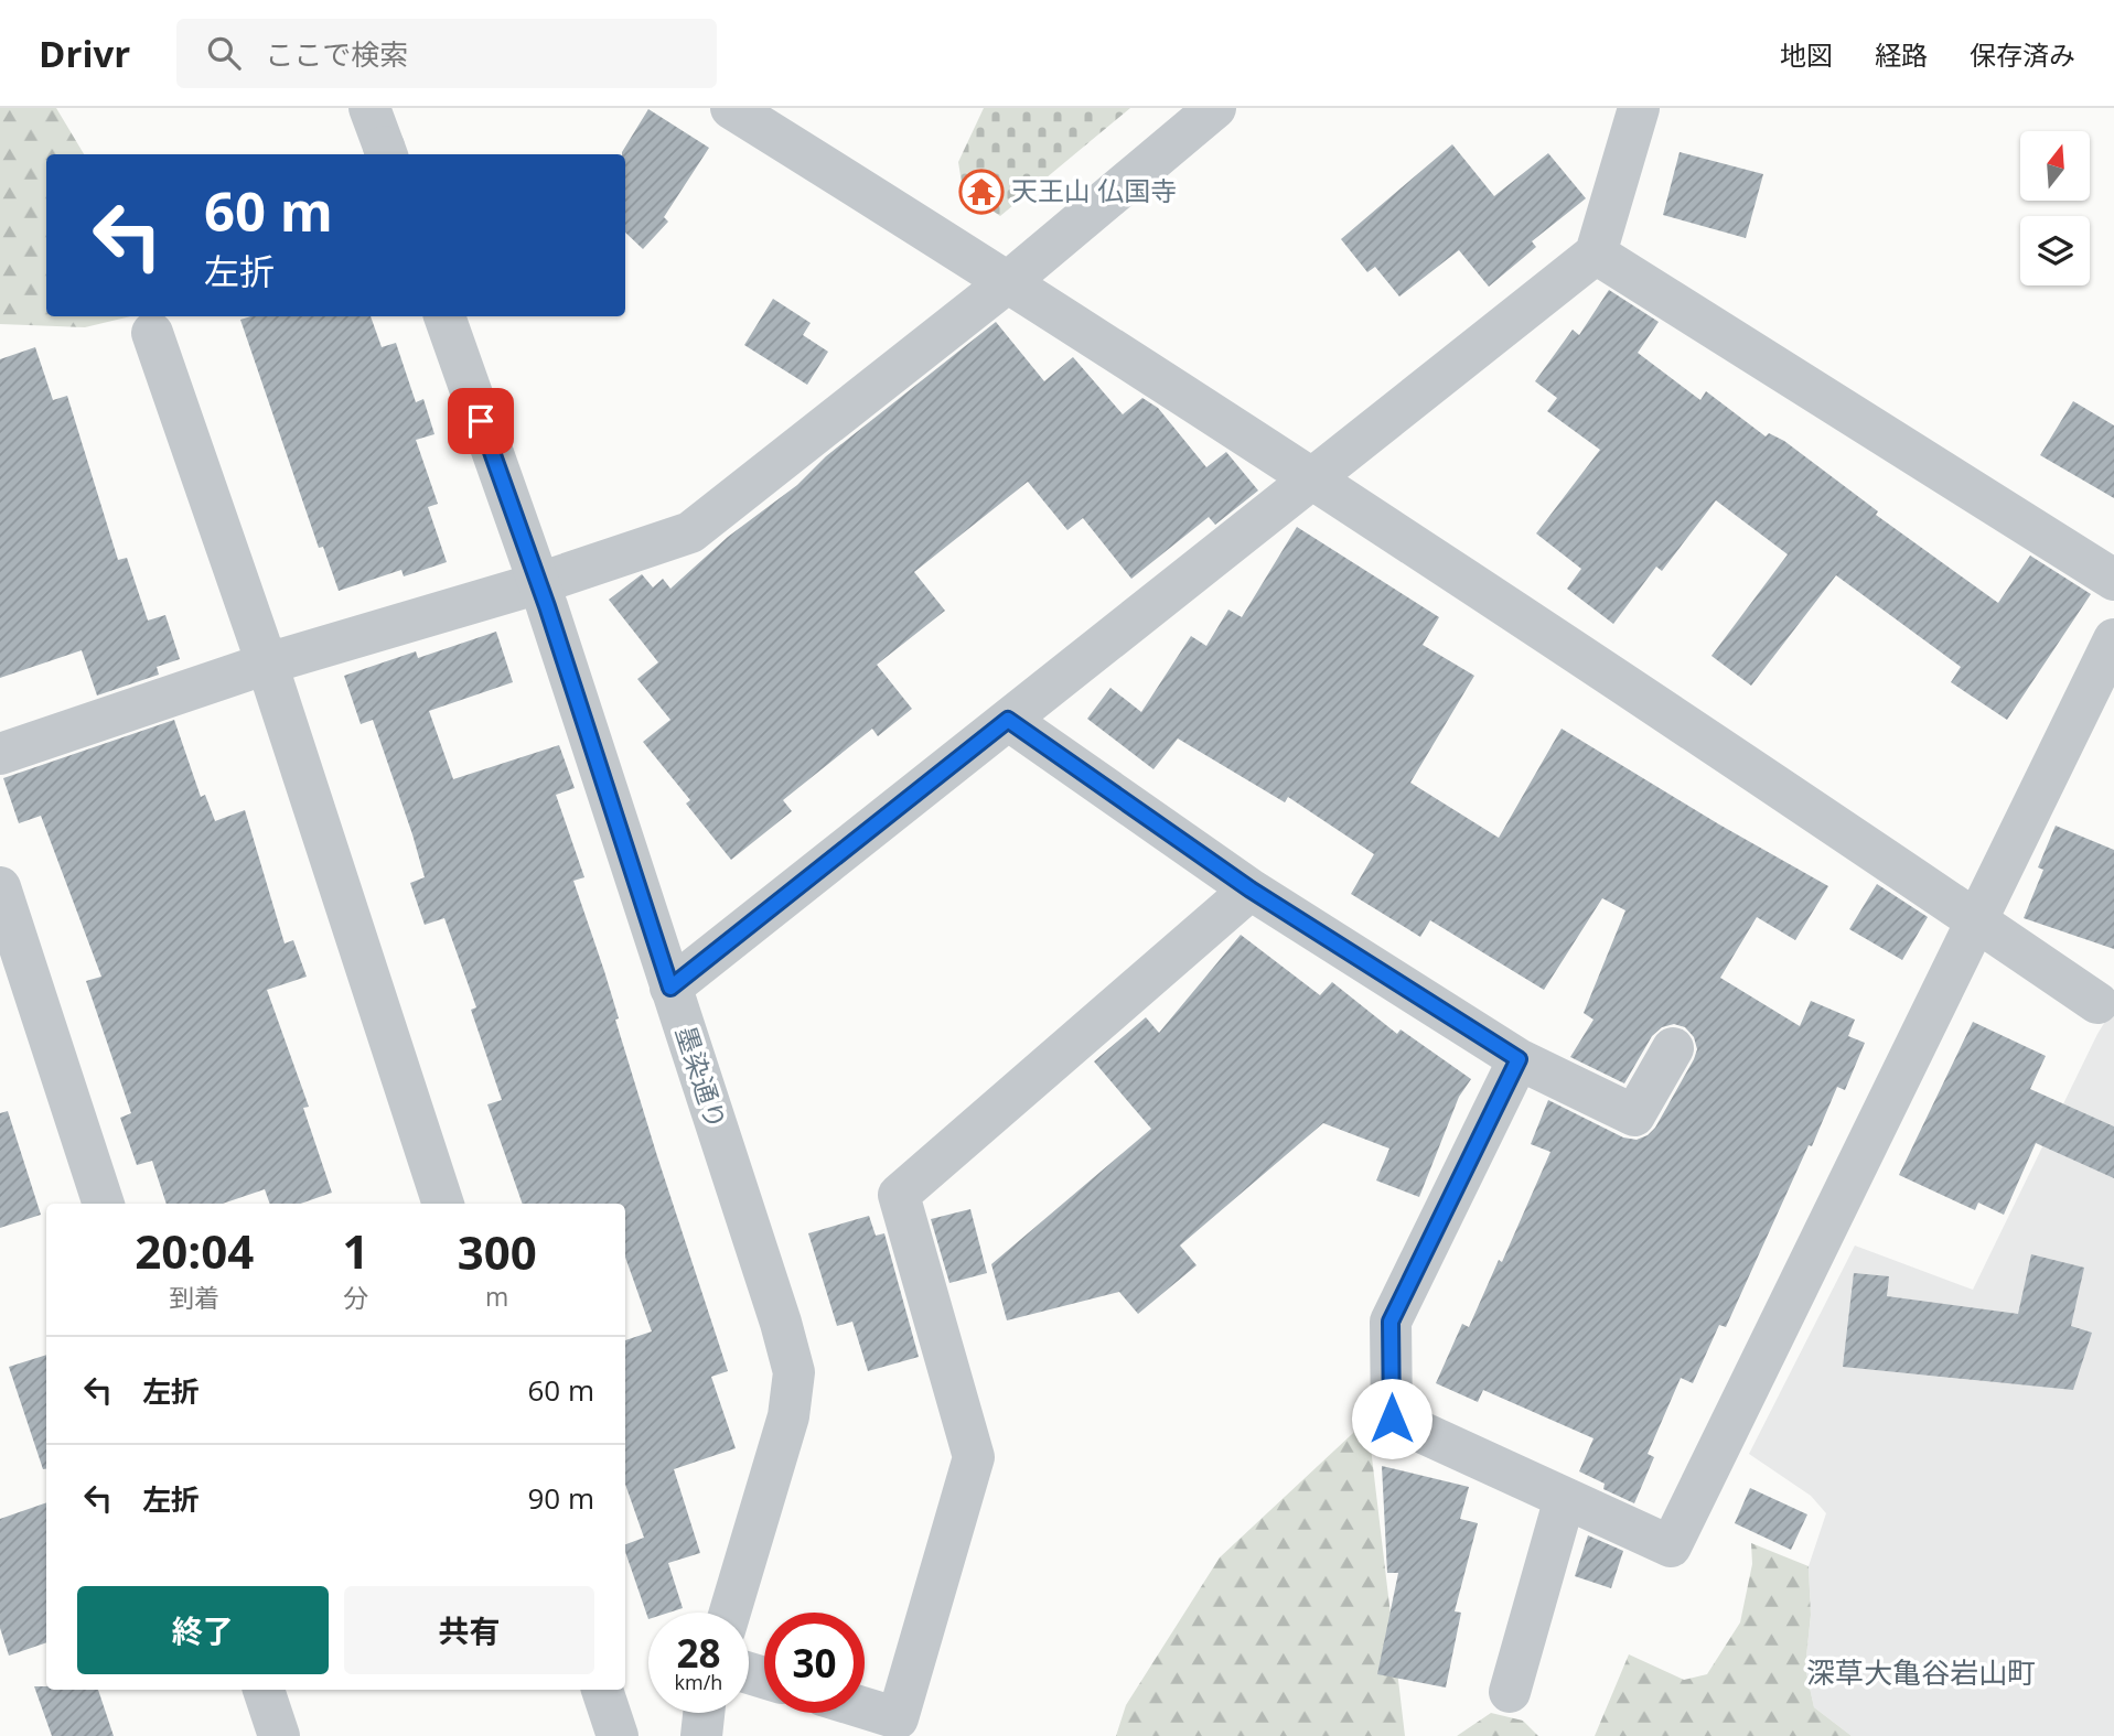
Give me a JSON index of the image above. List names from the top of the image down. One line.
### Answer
{"streets":{"street":["墨染通り"]},"districts":["深草大亀谷岩山町"],"places":{"temple":["天王山 仏国寺"]},"north":"top","page":{"header":"Drivr","search":"ここで検索","nav":["地図","経路","保存済み"],"turn":["60 m","左折"],"eta":["20:04","到着","1","分","300","m"],"list":[{"name":"左折","value":"60 m"},{"name":"左折","value":"90 m"}],"buttons":["終了","共有"],"speed":"28 km/h","limit":"30"}}
